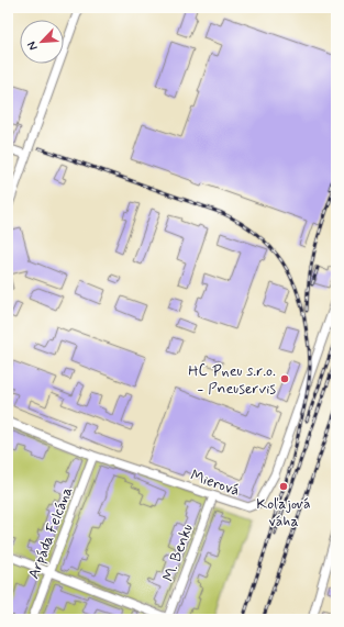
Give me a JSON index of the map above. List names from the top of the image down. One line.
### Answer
{"streets":{"street":["Mierová","Arpáda Felcána","M. Benku"]},"crossings":[["Mierová","Arpáda Felcána"],["Mierová","M. Benku"]],"places":["HC Pneu s.r.o. - Pneuservis","Koľajová váha"],"north":"bottom left"}
